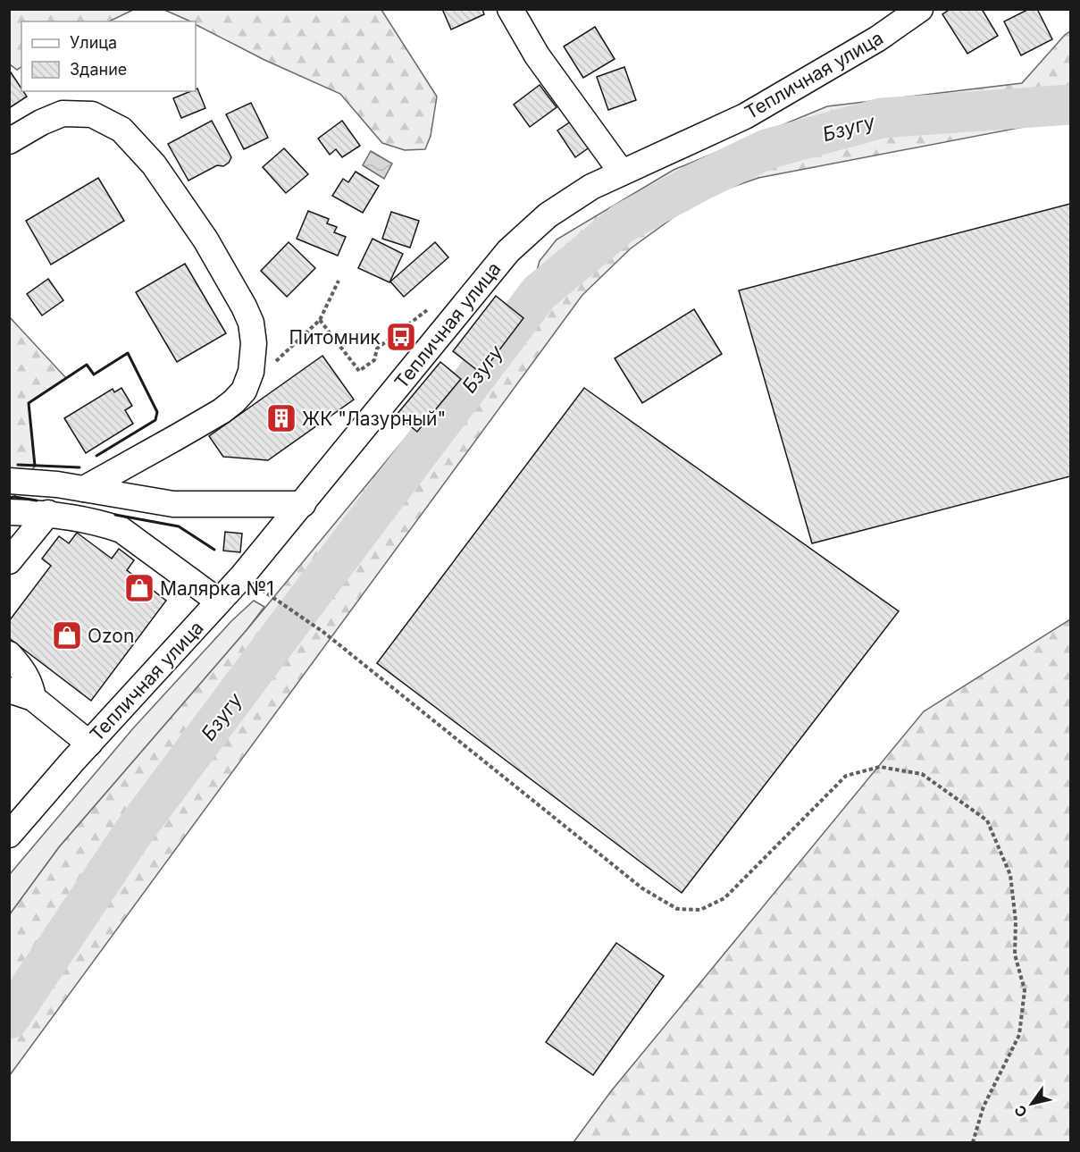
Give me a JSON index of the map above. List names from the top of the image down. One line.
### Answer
{"streets":{"street":["Тепличная улица"]},"water":["Бзугу"],"places":{"bus stop":["Питомник"],"building":["ЖК \"Лазурный\""],"shop":["Малярка №1","Ozon"]},"legend":["Улица","Здание"],"north":"bottom left"}
